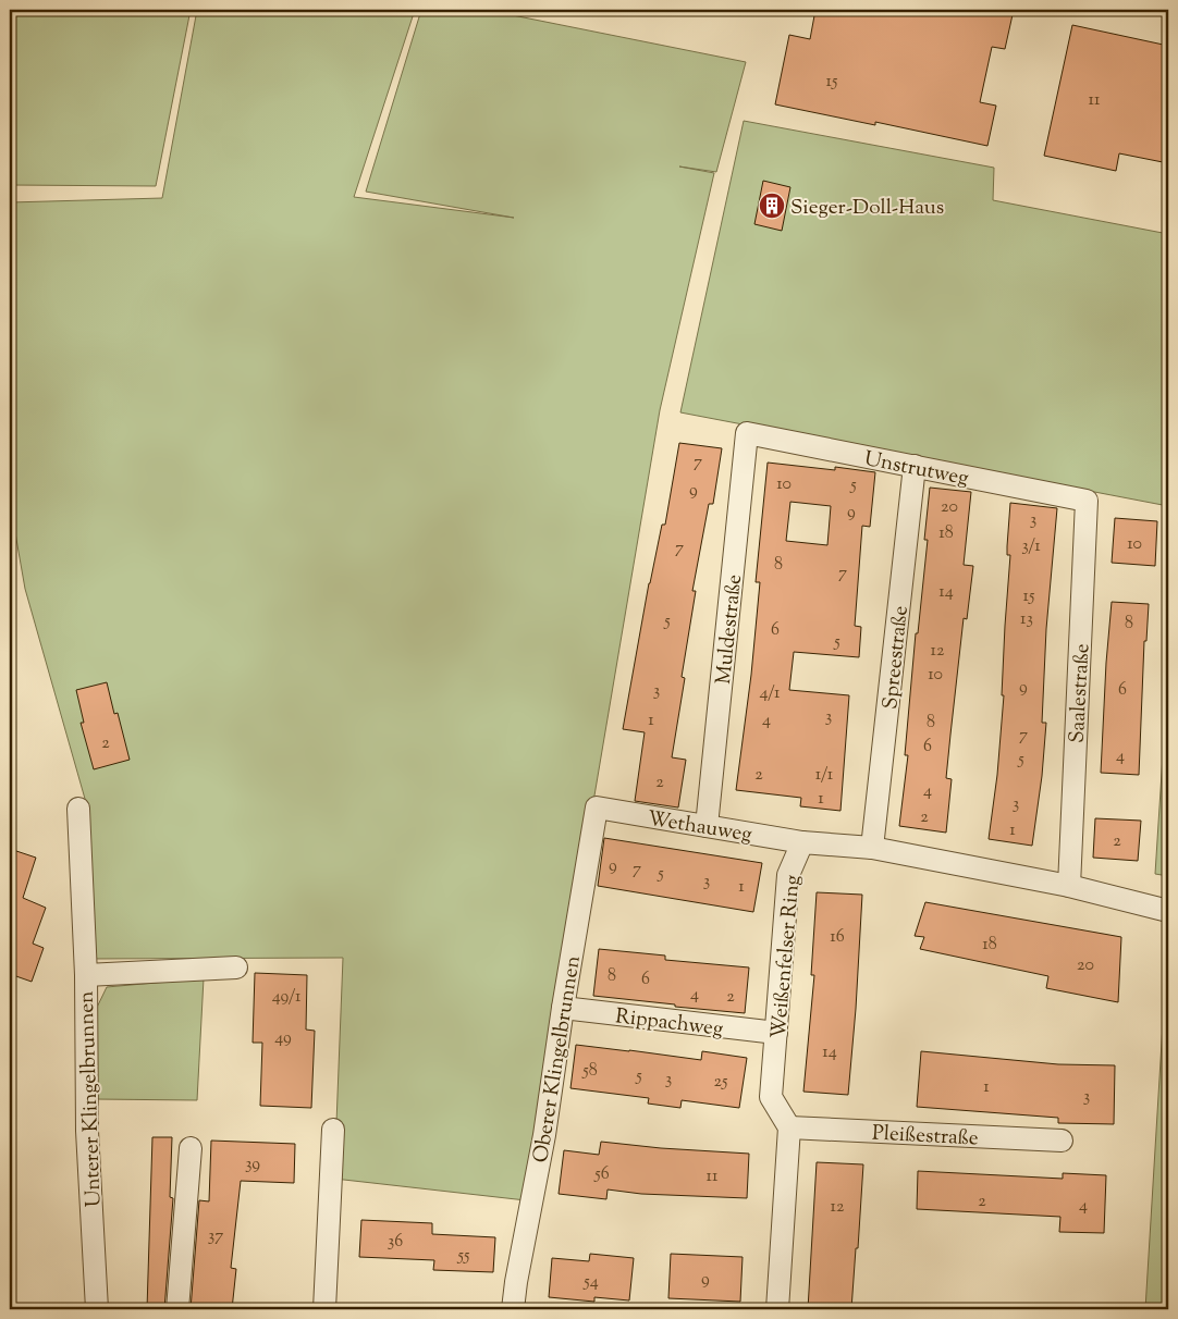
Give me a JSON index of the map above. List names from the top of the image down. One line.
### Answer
{"streets":{"street":["Unstrutweg","Muldestraße","Spreestraße","Saalestraße","Wethauweg","Weißenfelser Ring","Rippachweg","Oberer Klingelbrunnen","Unterer Klingelbrunnen","Pleißestraße"]},"crossings":[["Unstrutweg","Muldestraße"],["Unstrutweg","Spreestraße"],["Unstrutweg","Saalestraße"],["Muldestraße","Wethauweg"],["Wethauweg","Weißenfelser Ring"],["Wethauweg","Oberer Klingelbrunnen"],["Weißenfelser Ring","Rippachweg"],["Weißenfelser Ring","Pleißestraße"],["Rippachweg","Oberer Klingelbrunnen"]],"places":{"building":["Sieger-Doll-Haus"]},"house_numbers":["15","11","7","10","5","9","20","9","3","18","10","3/1","7","8","7","14","15","13","5","8","6","5","12","10","9","6","3","4/1","3","1","4","8","7","2","6","4","5","2","1/1","2","4","1","3","2","1","2","9","7","5","3","1","16","18","20","8","6","4","49/1","2","49","14","58","5","3","25","1","3","39","56","11","2","4","12","37","36","55","9","54"]}
